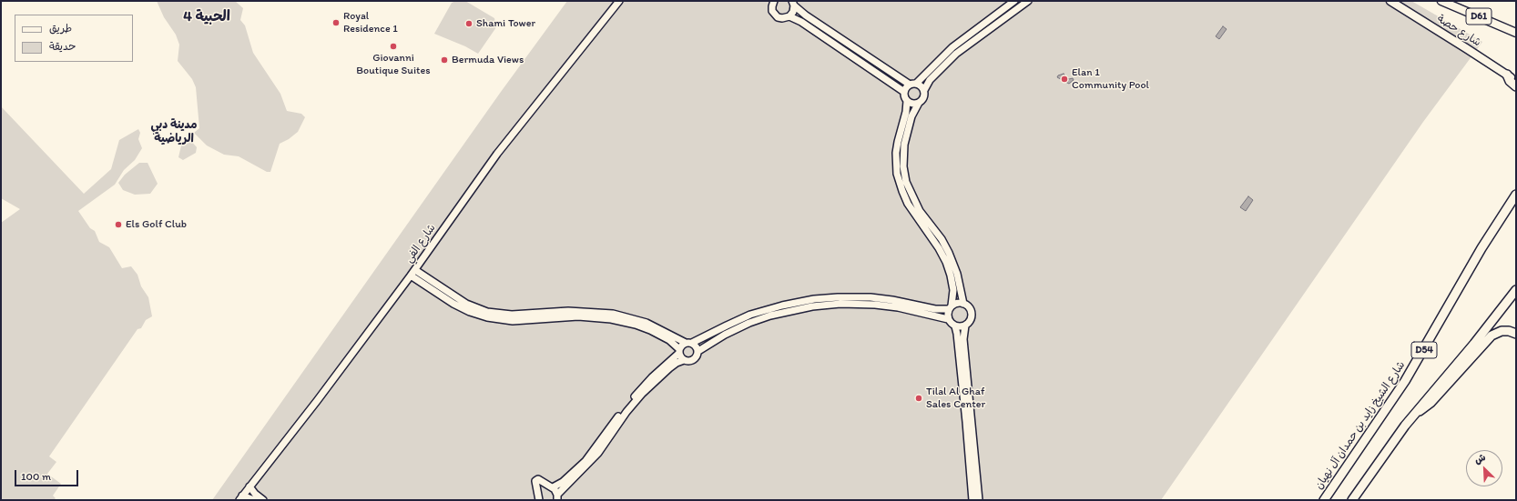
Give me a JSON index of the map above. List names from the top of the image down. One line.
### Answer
{"streets":{"highway":["D54","شارع الشيخ زايد بن حمدان آل نهيان"],"main road":["D61","شارع حصة"],"street":["شارع الفي"]},"districts":["الحبية 4","مدينة دبي الرياضية"],"places":["Royal Residence 1","Shami Tower","Giovanni Boutique Suites","Bermuda Views","Elan 1 Community Pool","Els Golf Club","Tilal Al Ghaf Sales Center"],"legend":["طريق","حديقة"],"scale_bar":"100 m","north":"top left"}
